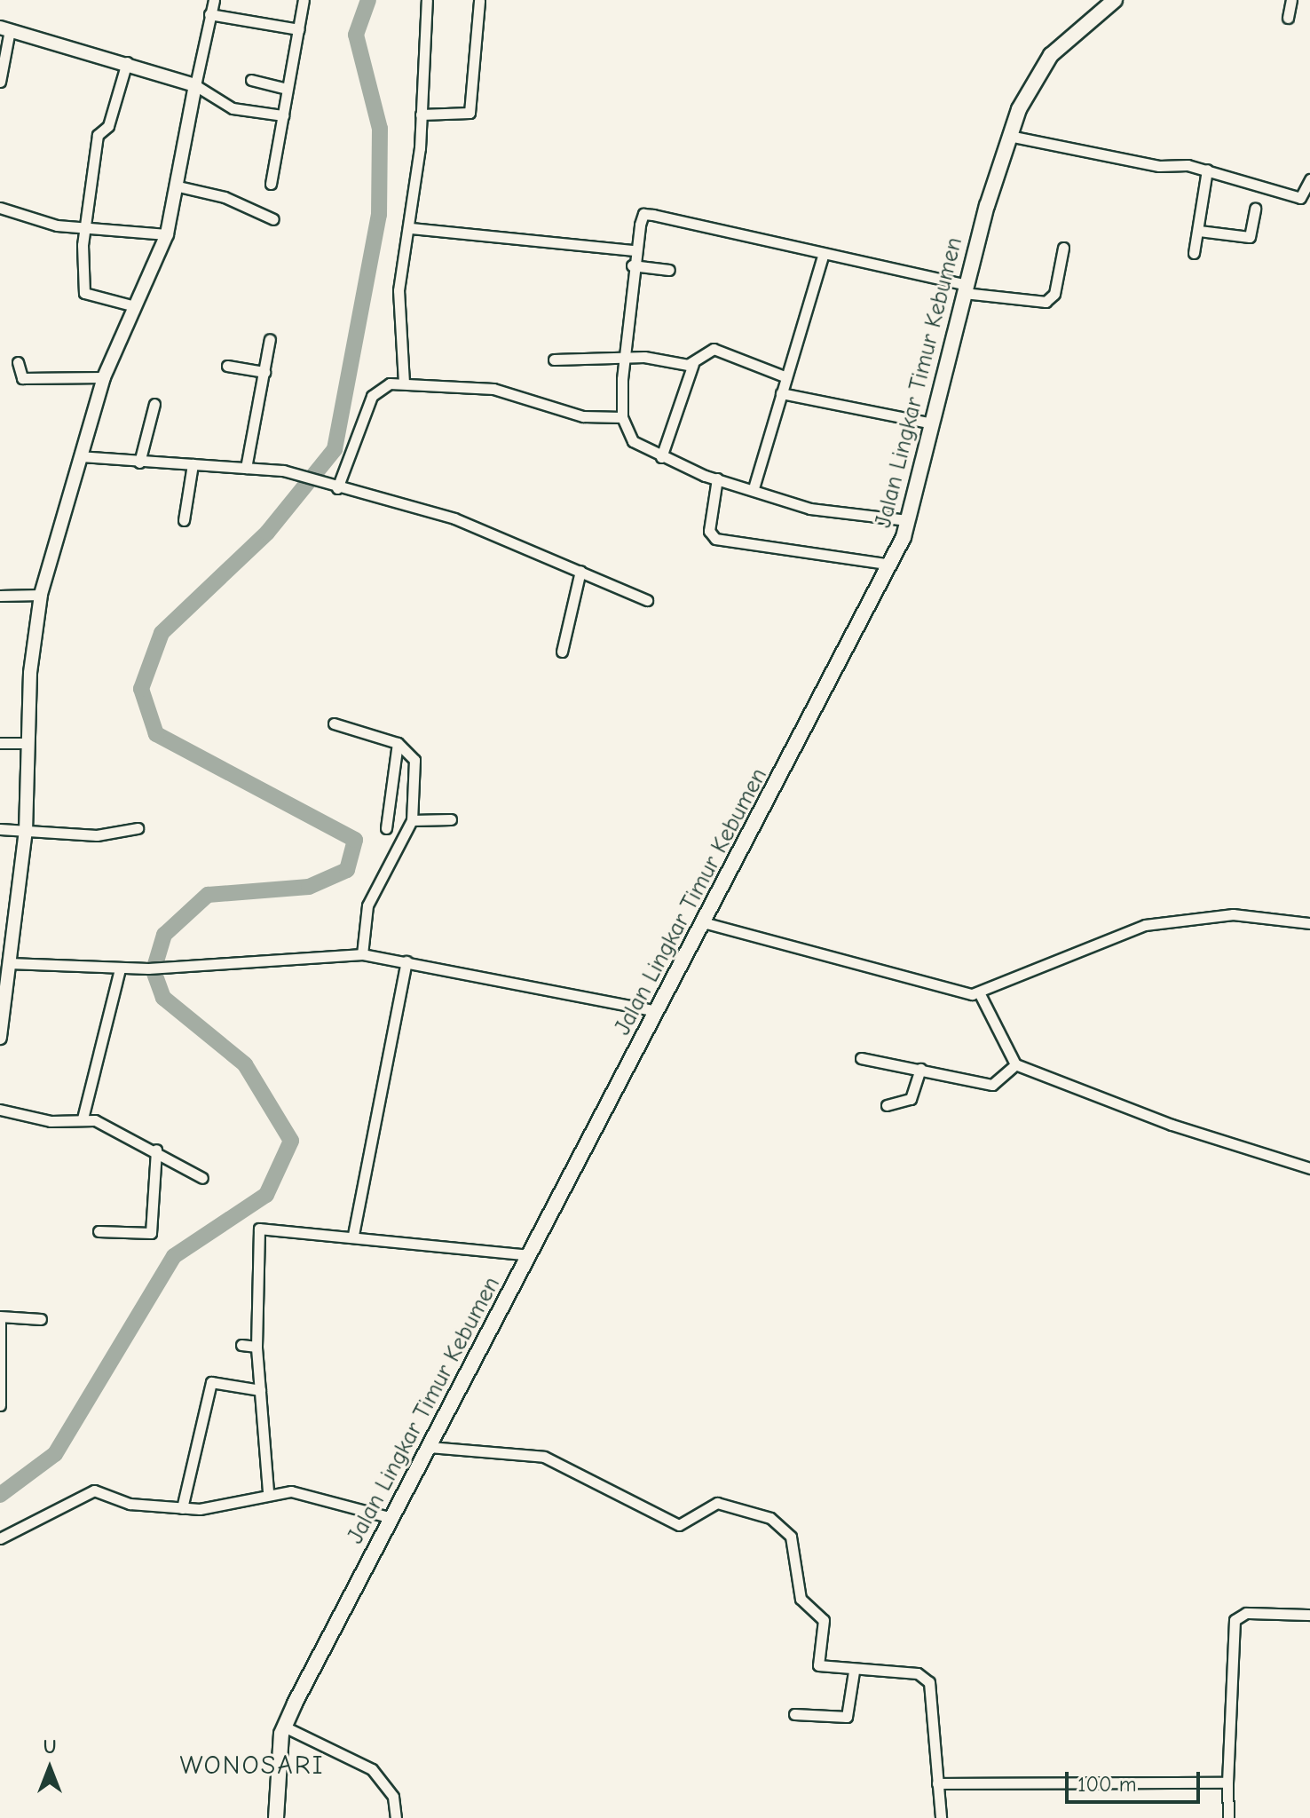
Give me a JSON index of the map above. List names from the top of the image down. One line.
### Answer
{"streets":{"main road":["Jalan Lingkar Timur Kebumen"]},"districts":["WONOSARI"],"scale_bar":"100 m","north":"top"}
